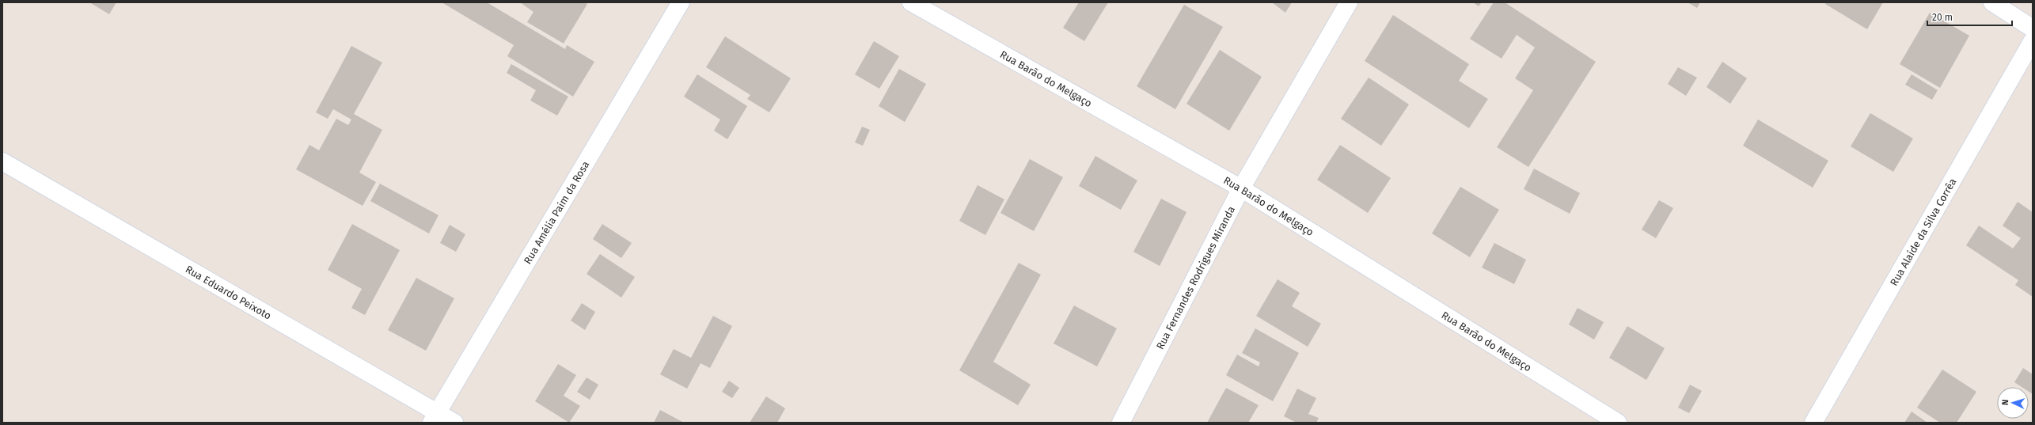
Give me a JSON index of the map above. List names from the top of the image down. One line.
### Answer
{"streets":{"street":["Rua Barão do Melgaço","Rua Amélia Paim da Rosa","Rua Alaíde da Silva Corrêa","Rua Fernandes Rodrigues Miranda","Rua Eduardo Peixoto"]},"crossings":[["Rua Barão do Melgaço","Rua Fernandes Rodrigues Miranda"],["Rua Amélia Paim da Rosa","Rua Eduardo Peixoto"]],"scale_bar":"20 m","north":"left"}
